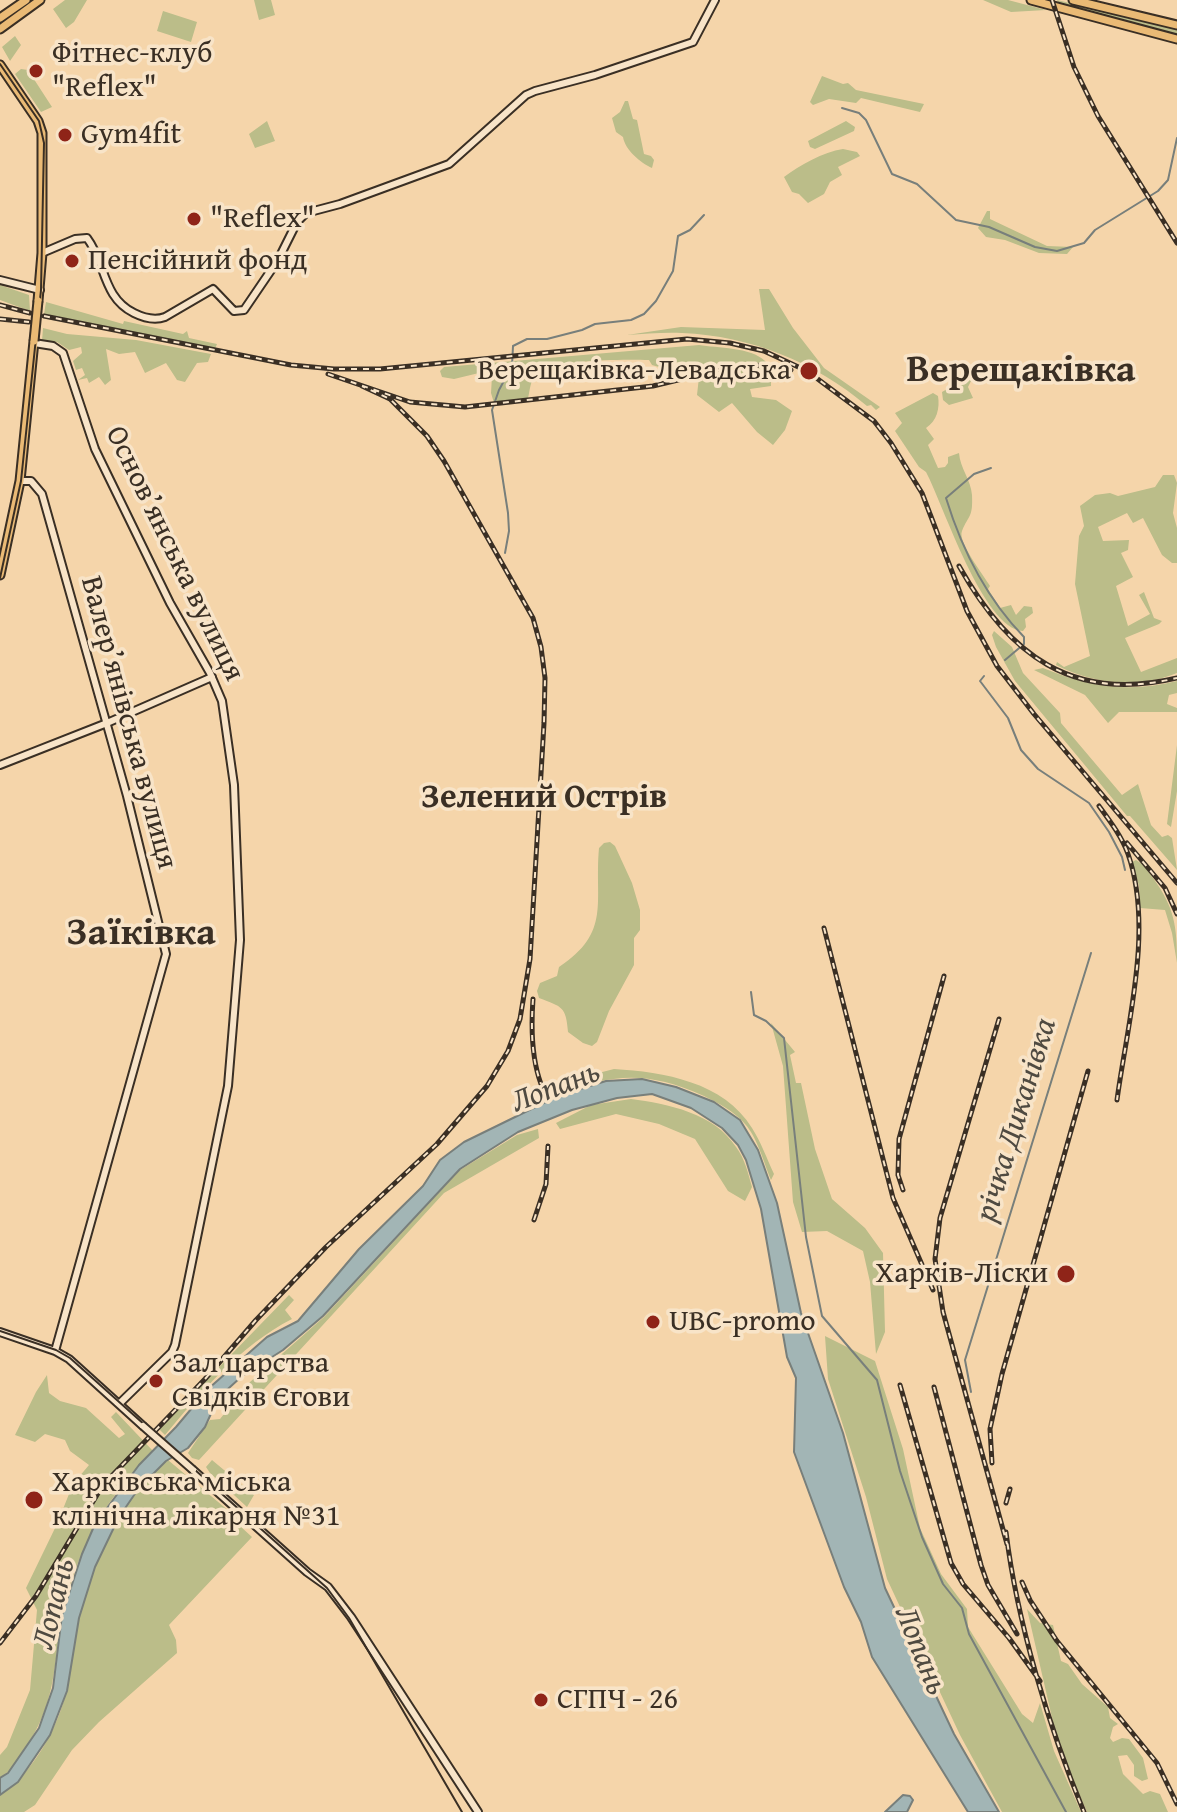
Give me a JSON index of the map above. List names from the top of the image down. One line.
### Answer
{"streets":{"street":["Основ’янська вулиця","Валер’янівська вулиця"]},"districts":["Верещаківка","Зелений Острів","Заїківка"],"water":["Лопань","річка Диканівка"],"places":["Фітнес-клуб \"Reflex\"","Gym4fit","\"Reflex\"","Пенсійний фонд","Верещаківка-Левадська","Харків-Ліски","UBC-promo","Зал царства Свідків Єгови","Харківська міська клінічна лікарня №31","СГПЧ - 26"]}
